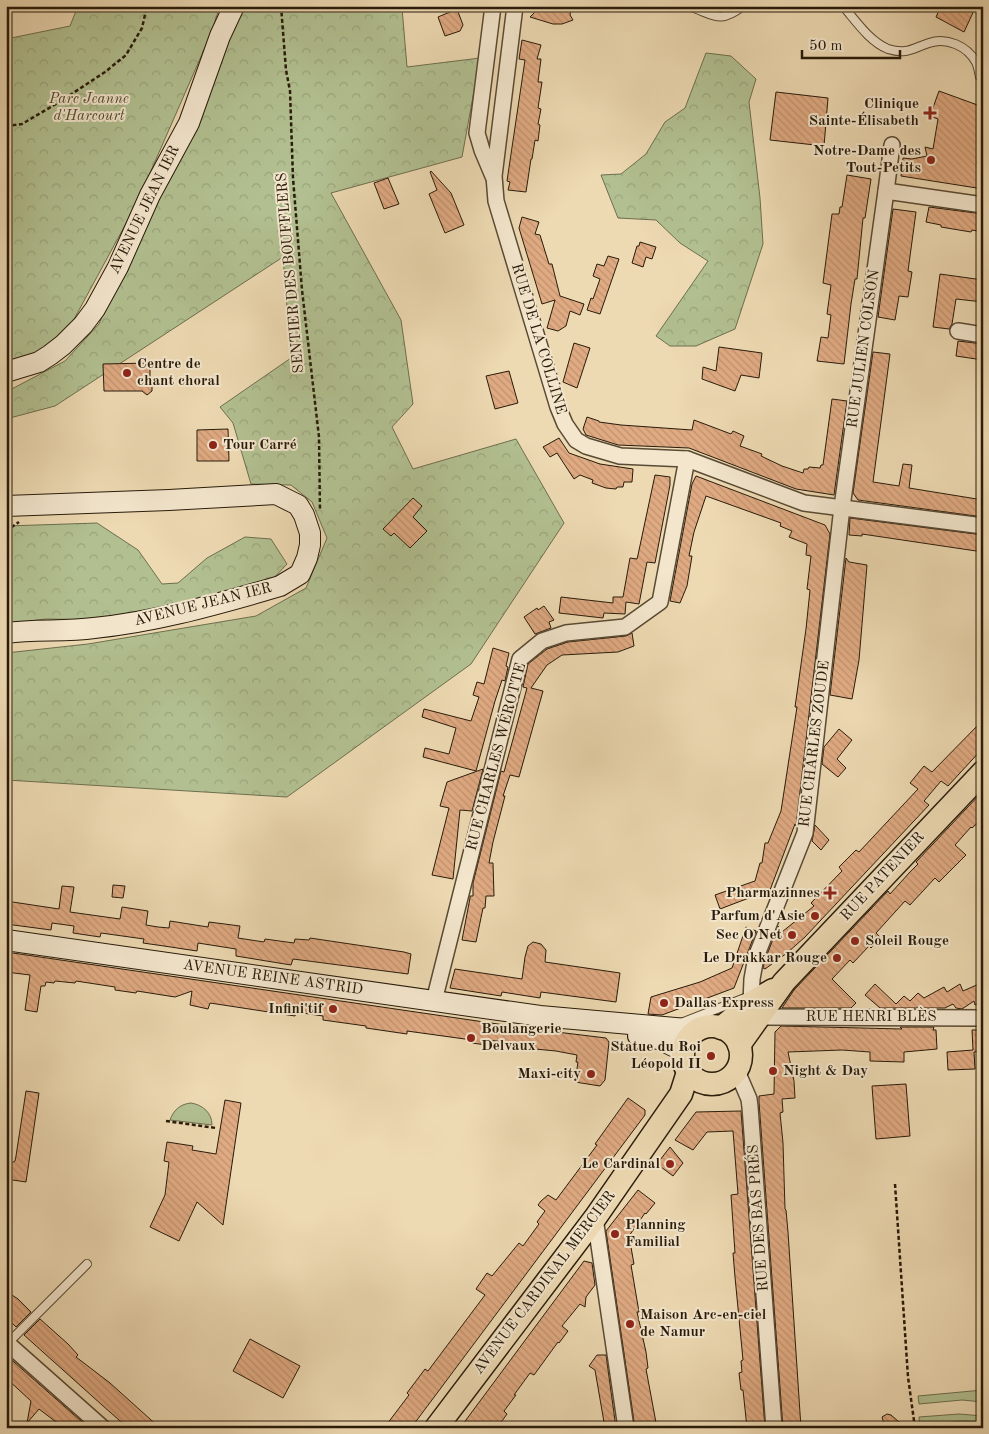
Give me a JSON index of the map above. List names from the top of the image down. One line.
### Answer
{"streets":{"main road":["AVENUE JEAN IER","RUE PATENIER","AVENUE REINE ASTRID","AVENUE CARDINAL MERCIER"],"street":["RUE DE LA COLLINE","RUE JULIEN COLSON","RUE CHARLES ZOUDE","RUE CHARLES WÉROTTE","RUE HENRI BLÈS","RUE DES BAS PRÉS"],"path":["SENTIER DES BOUFFLERS"]},"crossings":[["AVENUE JEAN IER","SENTIER DES BOUFFLERS"],["RUE DE LA COLLINE","RUE JULIEN COLSON"],["RUE DE LA COLLINE","RUE CHARLES ZOUDE"],["RUE DE LA COLLINE","RUE CHARLES WÉROTTE"],["RUE JULIEN COLSON","RUE CHARLES ZOUDE"],["RUE CHARLES ZOUDE","RUE PATENIER"],["RUE CHARLES ZOUDE","RUE HENRI BLÈS"],["RUE CHARLES WÉROTTE","AVENUE REINE ASTRID"],["RUE PATENIER","AVENUE REINE ASTRID"],["RUE PATENIER","RUE HENRI BLÈS"],["RUE PATENIER","RUE DES BAS PRÉS"],["RUE PATENIER","AVENUE CARDINAL MERCIER"],["AVENUE REINE ASTRID","RUE DES BAS PRÉS"],["AVENUE REINE ASTRID","AVENUE CARDINAL MERCIER"],["RUE DES BAS PRÉS","AVENUE CARDINAL MERCIER"]],"parks":["Parc Jeanne d'Harcourt"],"places":{"health":["Clinique Sainte-Élisabeth","Pharmazinnes"],"other":["Notre-Dame des Tout-Petits","Centre de chant choral","Tour Carré","Parfum d'Asie","Sec O Net","Soleil Rouge","Le Drakkar Rouge","Dallas Express","Infini'tif","Boulangerie Delvaux","Statue du Roi Léopold II","Night & Day","Maxi-city","Le Cardinal","Planning Familial","Maison Arc-en-ciel de Namur"]},"scale_bar":"50 m"}
